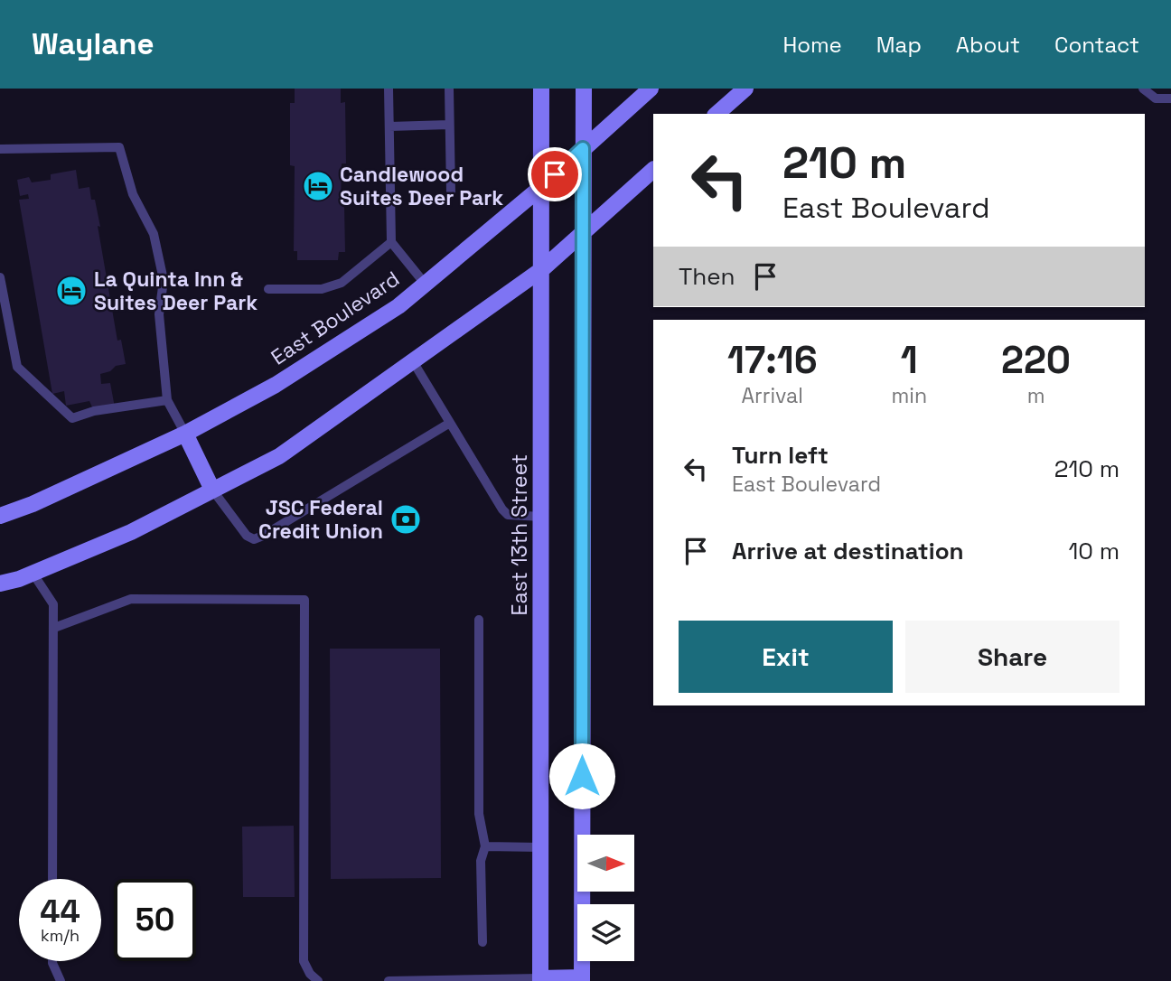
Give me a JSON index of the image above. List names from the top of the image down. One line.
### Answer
{"streets":{"main road":["East Boulevard","East 13th Street"]},"crossings":[["East Boulevard","East 13th Street"]],"places":{"hotel":["Candlewood Suites Deer Park","La Quinta Inn & Suites Deer Park"],"bank":["JSC Federal Credit Union"]},"north":"right","page":{"header":"Waylane","nav":["Home","Map","About","Contact"],"turn":["210 m","East Boulevard"],"then":"Then","eta":["17:16","Arrival","1","min","220","m"],"list":[{"name":"Turn left","note":"East Boulevard","value":"210 m"},{"name":"Arrive at destination","value":"10 m"}],"buttons":["Exit","Share"],"speed":"44 km/h","limit":"50"}}
